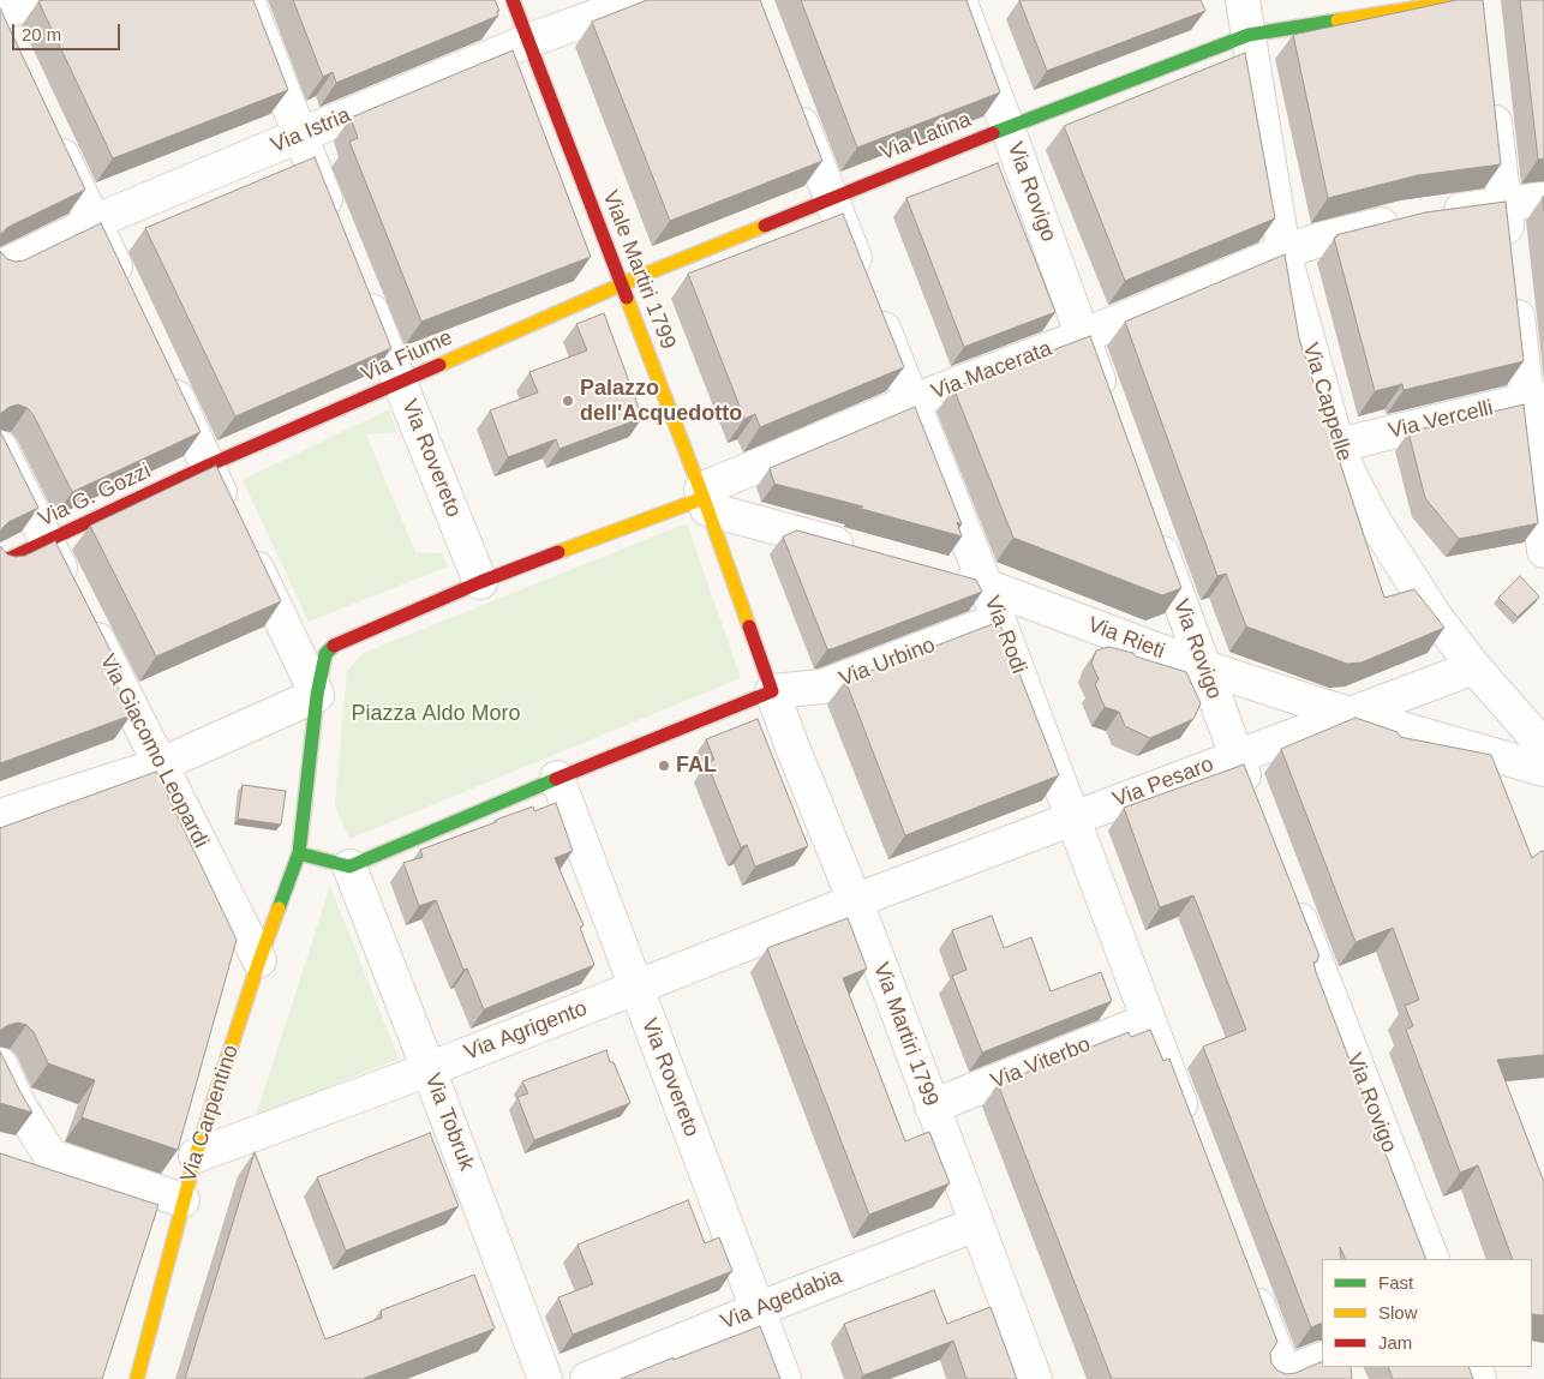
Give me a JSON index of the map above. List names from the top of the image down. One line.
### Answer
{"streets":{"street":["Via Istria","Via Latina","Via Rovigo","Viale Martiri 1799","Via Fiume","Via Macerata","Via Cappelle","Via Vercelli","Via Rovereto","Via G. Gozzi","Via Rodi","Via Rieti","Via Urbino","Via Giacomo Leopardi","Via Pesaro","Via Agrigento","Via Martiri 1799","Via Viterbo","Via Carpentino","Via Tobruk","Via Agedabia"]},"crossings":[["Via Istria","Viale Martiri 1799"],["Via Latina","Via Rovigo"],["Via Latina","Viale Martiri 1799"],["Via Latina","Via Fiume"],["Via Latina","Via Cappelle"],["Via Latina","Via Rodi"],["Via Rovigo","Via Macerata"],["Via Rovigo","Via Rieti"],["Via Rovigo","Via Pesaro"],["Viale Martiri 1799","Via Fiume"],["Viale Martiri 1799","Via Macerata"],["Viale Martiri 1799","Via Urbino"],["Viale Martiri 1799","Via Martiri 1799"],["Via Fiume","Via Rovereto"],["Via Fiume","Via G. Gozzi"],["Via Macerata","Via Cappelle"],["Via Macerata","Via Rodi"],["Via Cappelle","Via Vercelli"],["Via Cappelle","Via Pesaro"],["Via Rovereto","Via Agrigento"],["Via Rovereto","Via Agedabia"],["Via G. Gozzi","Via Giacomo Leopardi"],["Via Rodi","Via Rieti"],["Via Rodi","Via Urbino"],["Via Rodi","Via Pesaro"],["Via Rodi","Via Viterbo"],["Via Rieti","Via Pesaro"],["Via Urbino","Via Martiri 1799"],["Via Giacomo Leopardi","Via Carpentino"],["Via Pesaro","Via Agrigento"],["Via Pesaro","Via Martiri 1799"],["Via Agrigento","Via Martiri 1799"],["Via Agrigento","Via Carpentino"],["Via Agrigento","Via Tobruk"],["Via Martiri 1799","Via Viterbo"],["Via Martiri 1799","Via Agedabia"]],"parks":["Piazza Aldo Moro"],"places":["Palazzo dell'Acquedotto","FAL"],"legend":["Fast","Slow","Jam"],"scale_bar":"20 m"}
